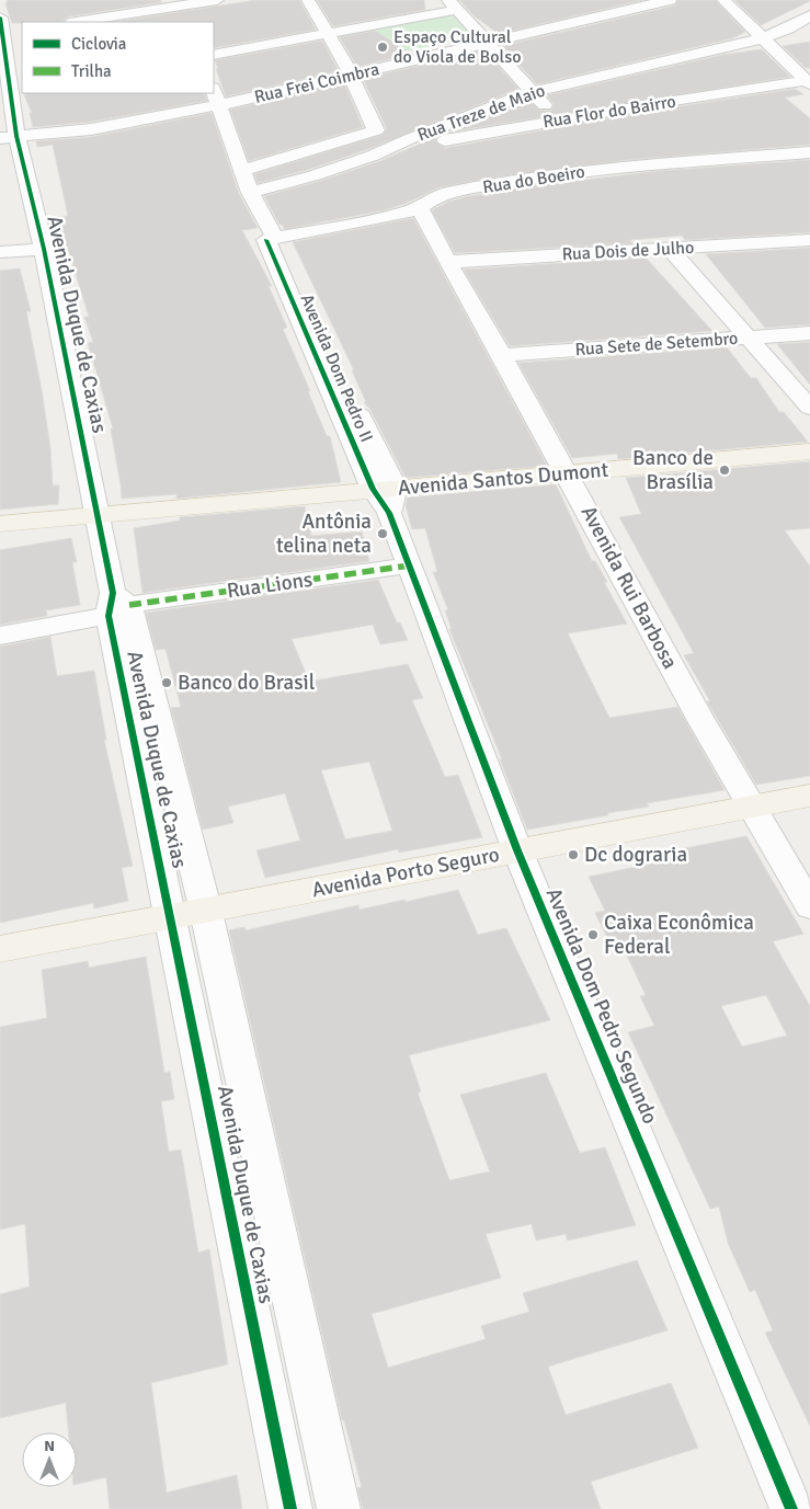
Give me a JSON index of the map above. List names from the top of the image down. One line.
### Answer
{"streets":{"main road":["Avenida Santos Dumont","Avenida Porto Seguro"],"street":["Rua Frei Coimbra","Rua Flor do Bairro","Rua Treze de Maio","Rua do Boeiro","Rua Dois de Julho","Avenida Duque de Caxias","Rua Sete de Setembro","Avenida Dom Pedro II","Rua Lions","Avenida Rui Barbosa","Avenida Dom Pedro Segundo"]},"crossings":[["Rua Frei Coimbra","Avenida Duque de Caxias"],["Rua Flor do Bairro","Rua Treze de Maio"],["Rua do Boeiro","Avenida Dom Pedro II"],["Rua do Boeiro","Avenida Rui Barbosa"],["Rua Dois de Julho","Avenida Rui Barbosa"],["Avenida Duque de Caxias","Avenida Santos Dumont"],["Avenida Duque de Caxias","Rua Lions"],["Avenida Duque de Caxias","Avenida Porto Seguro"],["Rua Sete de Setembro","Avenida Rui Barbosa"],["Avenida Dom Pedro II","Avenida Santos Dumont"],["Avenida Dom Pedro II","Avenida Dom Pedro Segundo"],["Avenida Santos Dumont","Avenida Rui Barbosa"],["Avenida Santos Dumont","Avenida Dom Pedro Segundo"],["Rua Lions","Avenida Dom Pedro Segundo"],["Avenida Rui Barbosa","Avenida Porto Seguro"],["Avenida Porto Seguro","Avenida Dom Pedro Segundo"]],"places":["Espaço Cultural do Viola de Bolso","Banco de Brasília","Antônia telina neta","Banco do Brasil","Dc dograria","Caixa Econômica Federal"],"legend":["Ciclovia","Trilha"],"north":"top"}
